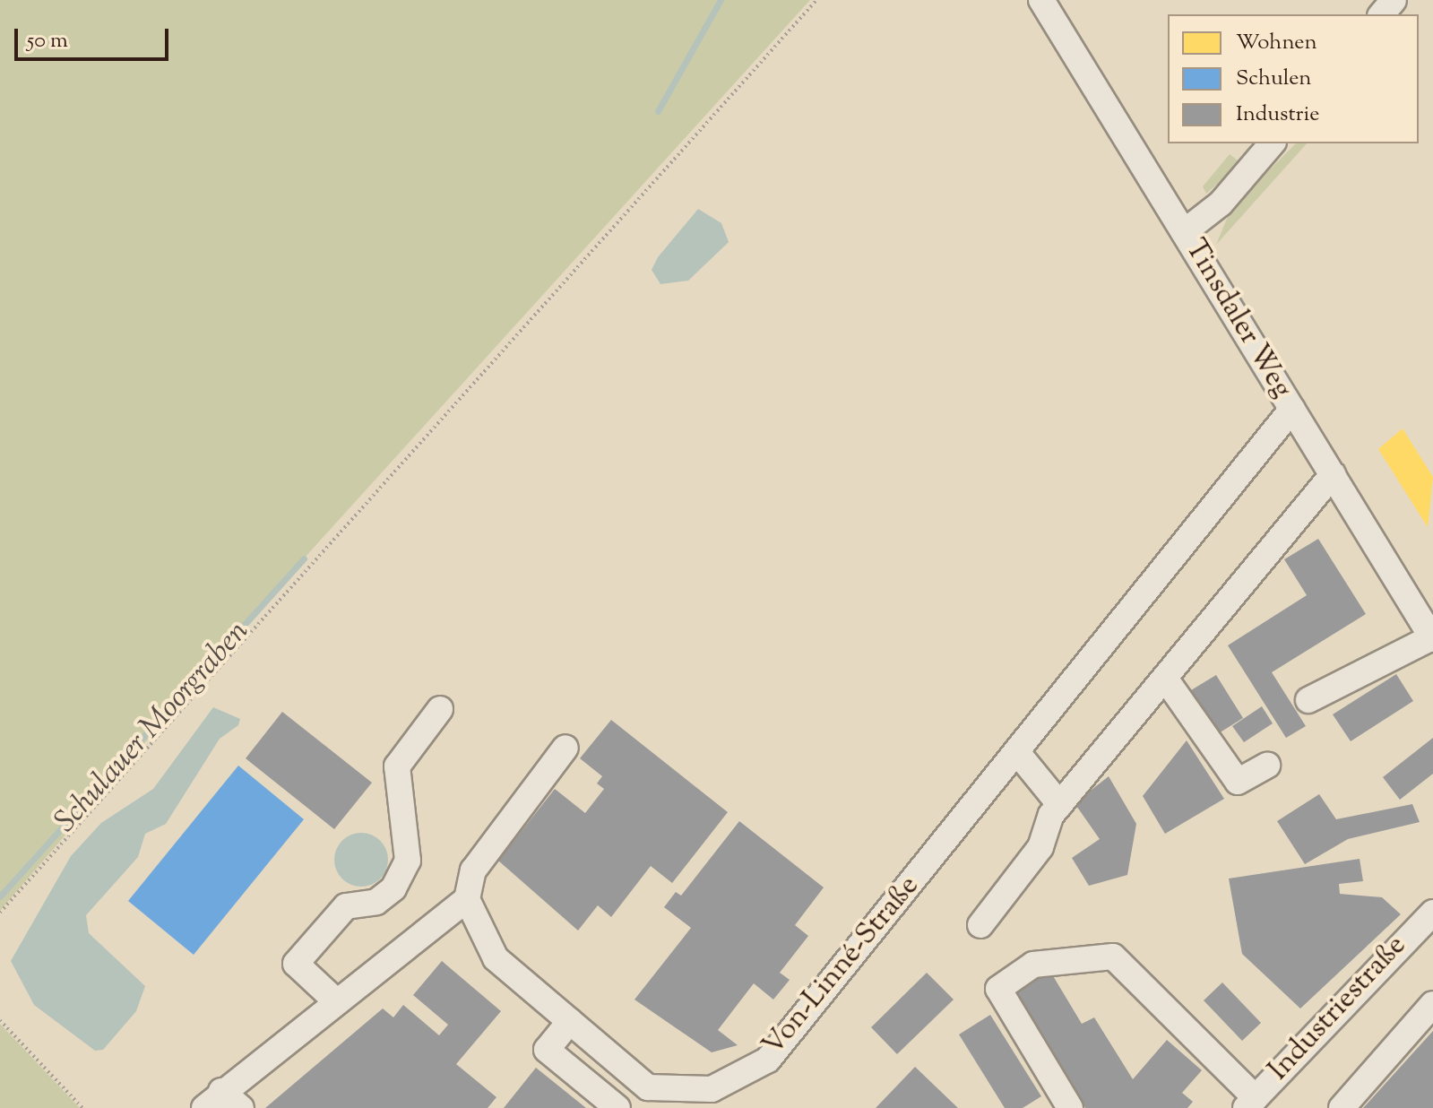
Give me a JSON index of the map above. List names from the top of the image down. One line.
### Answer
{"streets":{"street":["Tinsdaler Weg","Von-Linné-Straße","Industriestraße"]},"crossings":[["Tinsdaler Weg","Von-Linné-Straße"]],"water":["Schulauer Moorgraben"],"legend":["Wohnen","Schulen","Industrie"],"scale_bar":"50 m"}
